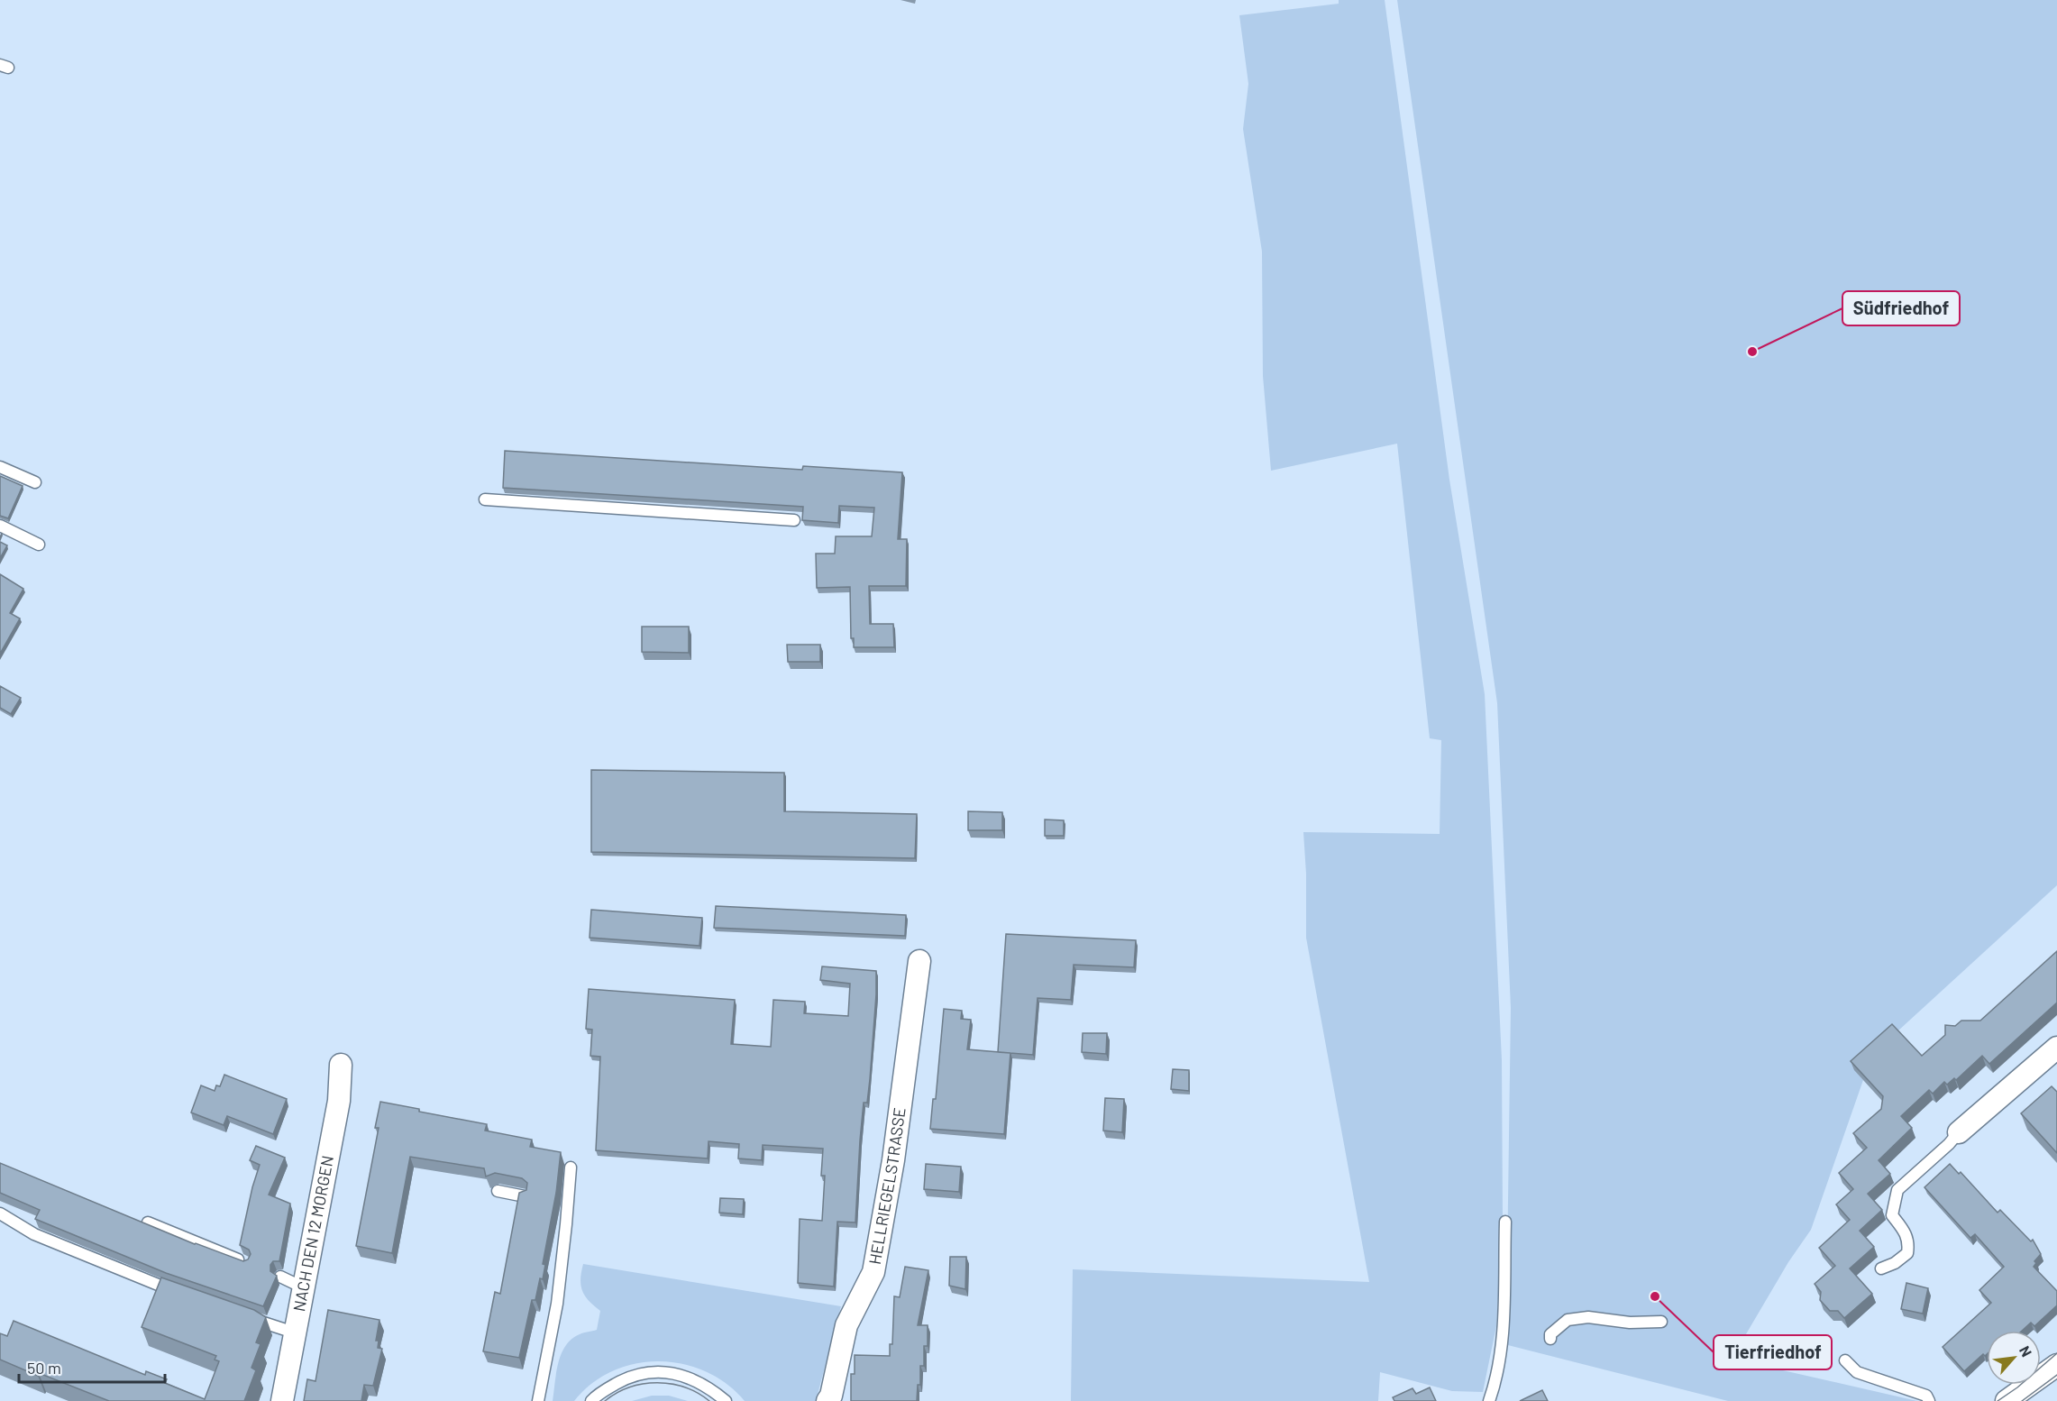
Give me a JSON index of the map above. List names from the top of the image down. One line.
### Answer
{"streets":{"street":["HELLRIEGELSTRASSE","NACH DEN 12 MORGEN"]},"places":["Südfriedhof","Tierfriedhof"],"scale_bar":"50 m","north":"top right"}
